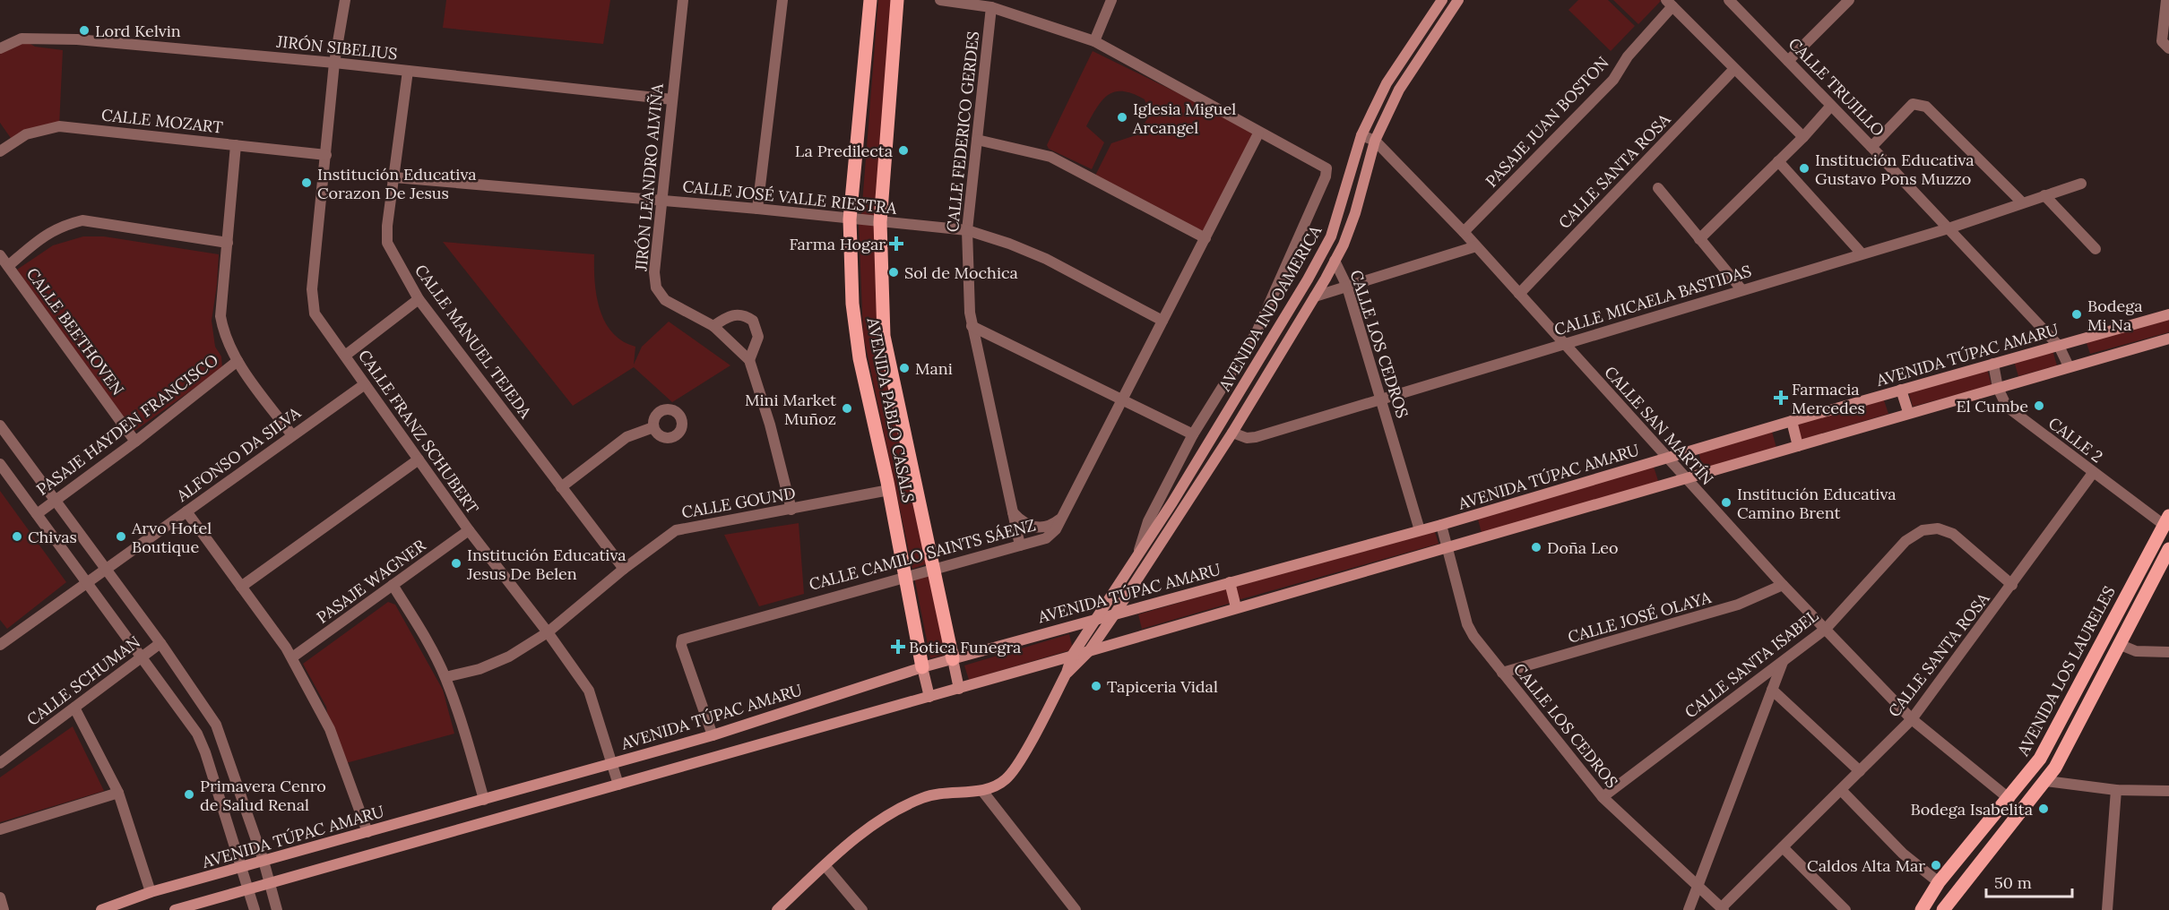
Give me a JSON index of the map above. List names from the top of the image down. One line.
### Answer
{"streets":{"main road":["AVENIDA INDOAMERICA","AVENIDA TÚPAC AMARU","AVENIDA PABLO CASALS","AVENIDA LOS LAURELES"],"street":["JIRÓN SIBELIUS","CALLE TRUJILLO","CALLE MOZART","PASAJE JUAN BOSTON","CALLE FEDERICO GERDES","CALLE SANTA ROSA","JIRÓN LEANDRO ALVIÑA","CALLE JOSÉ VALLE RIESTRA","CALLE MICAELA BASTIDAS","CALLE BEETHOVEN","CALLE MANUEL TEJEDA","CALLE LOS CEDROS","PASAJE HAYDEN FRANCISCO","CALLE SAN MARTÍN","CALLE FRANZ SCHUBERT","CALLE 2","ALFONSO DA SILVA","CALLE GOUND","CALLE CAMILO SAINTS SÁENZ","PASAJE WAGNER","CALLE JOSÉ OLAYA","CALLE SANTA ISABEL","CALLE SCHUMAN"]},"crossings":[["JIRÓN SIBELIUS","JIRÓN LEANDRO ALVIÑA"],["JIRÓN SIBELIUS","CALLE MANUEL TEJEDA"],["JIRÓN SIBELIUS","CALLE FRANZ SCHUBERT"],["CALLE TRUJILLO","CALLE MICAELA BASTIDAS"],["CALLE TRUJILLO","AVENIDA TÚPAC AMARU"],["CALLE MOZART","CALLE FRANZ SCHUBERT"],["PASAJE JUAN BOSTON","CALLE SAN MARTÍN"],["CALLE FEDERICO GERDES","CALLE JOSÉ VALLE RIESTRA"],["CALLE FEDERICO GERDES","CALLE CAMILO SAINTS SÁENZ"],["CALLE SANTA ROSA","CALLE LOS CEDROS"],["CALLE SANTA ROSA","CALLE SAN MARTÍN"],["CALLE SANTA ROSA","CALLE 2"],["CALLE SANTA ROSA","CALLE SANTA ISABEL"],["JIRÓN LEANDRO ALVIÑA","CALLE JOSÉ VALLE RIESTRA"],["JIRÓN LEANDRO ALVIÑA","CALLE GOUND"],["CALLE JOSÉ VALLE RIESTRA","CALLE MANUEL TEJEDA"],["CALLE JOSÉ VALLE RIESTRA","AVENIDA PABLO CASALS"],["CALLE JOSÉ VALLE RIESTRA","CALLE CAMILO SAINTS SÁENZ"],["CALLE MICAELA BASTIDAS","AVENIDA INDOAMERICA"],["CALLE MICAELA BASTIDAS","CALLE LOS CEDROS"],["CALLE MICAELA BASTIDAS","CALLE SAN MARTÍN"],["AVENIDA INDOAMERICA","CALLE LOS CEDROS"],["AVENIDA INDOAMERICA","AVENIDA TÚPAC AMARU"],["AVENIDA INDOAMERICA","CALLE SAN MARTÍN"],["CALLE BEETHOVEN","PASAJE HAYDEN FRANCISCO"],["CALLE MANUEL TEJEDA","CALLE GOUND"],["CALLE LOS CEDROS","AVENIDA TÚPAC AMARU"],["CALLE LOS CEDROS","CALLE JOSÉ OLAYA"],["CALLE LOS CEDROS","CALLE SANTA ISABEL"],["AVENIDA TÚPAC AMARU","AVENIDA PABLO CASALS"],["AVENIDA TÚPAC AMARU","CALLE SAN MARTÍN"],["AVENIDA TÚPAC AMARU","CALLE FRANZ SCHUBERT"],["AVENIDA TÚPAC AMARU","CALLE 2"],["AVENIDA TÚPAC AMARU","CALLE CAMILO SAINTS SÁENZ"],["AVENIDA PABLO CASALS","CALLE GOUND"],["AVENIDA PABLO CASALS","CALLE CAMILO SAINTS SÁENZ"],["CALLE SAN MARTÍN","CALLE JOSÉ OLAYA"],["CALLE SAN MARTÍN","CALLE SANTA ISABEL"],["CALLE SAN MARTÍN","AVENIDA LOS LAURELES"],["CALLE FRANZ SCHUBERT","ALFONSO DA SILVA"],["CALLE FRANZ SCHUBERT","CALLE GOUND"],["CALLE FRANZ SCHUBERT","PASAJE WAGNER"],["CALLE 2","AVENIDA LOS LAURELES"]],"places":{"other":["Lord Kelvin","Iglesia Miguel Arcangel","La Predilecta","Institución Educativa Gustavo Pons Muzzo","Institución Educativa Corazon De Jesus","Sol de Mochica","Bodega Mi Na","Mani","El Cumbe","Mini Market Muñoz","Institución Educativa Camino Brent","Chivas","Arvo Hotel Boutique","Doña Leo","Institución Educativa Jesus De Belen","Tapiceria Vidal","Primavera Cenro de Salud Renal","Bodega Isabelita","Caldos Alta Mar"],"health":["Farma Hogar","Farmacia Mercedes","Botica Funegra"]},"scale_bar":"50 m"}
